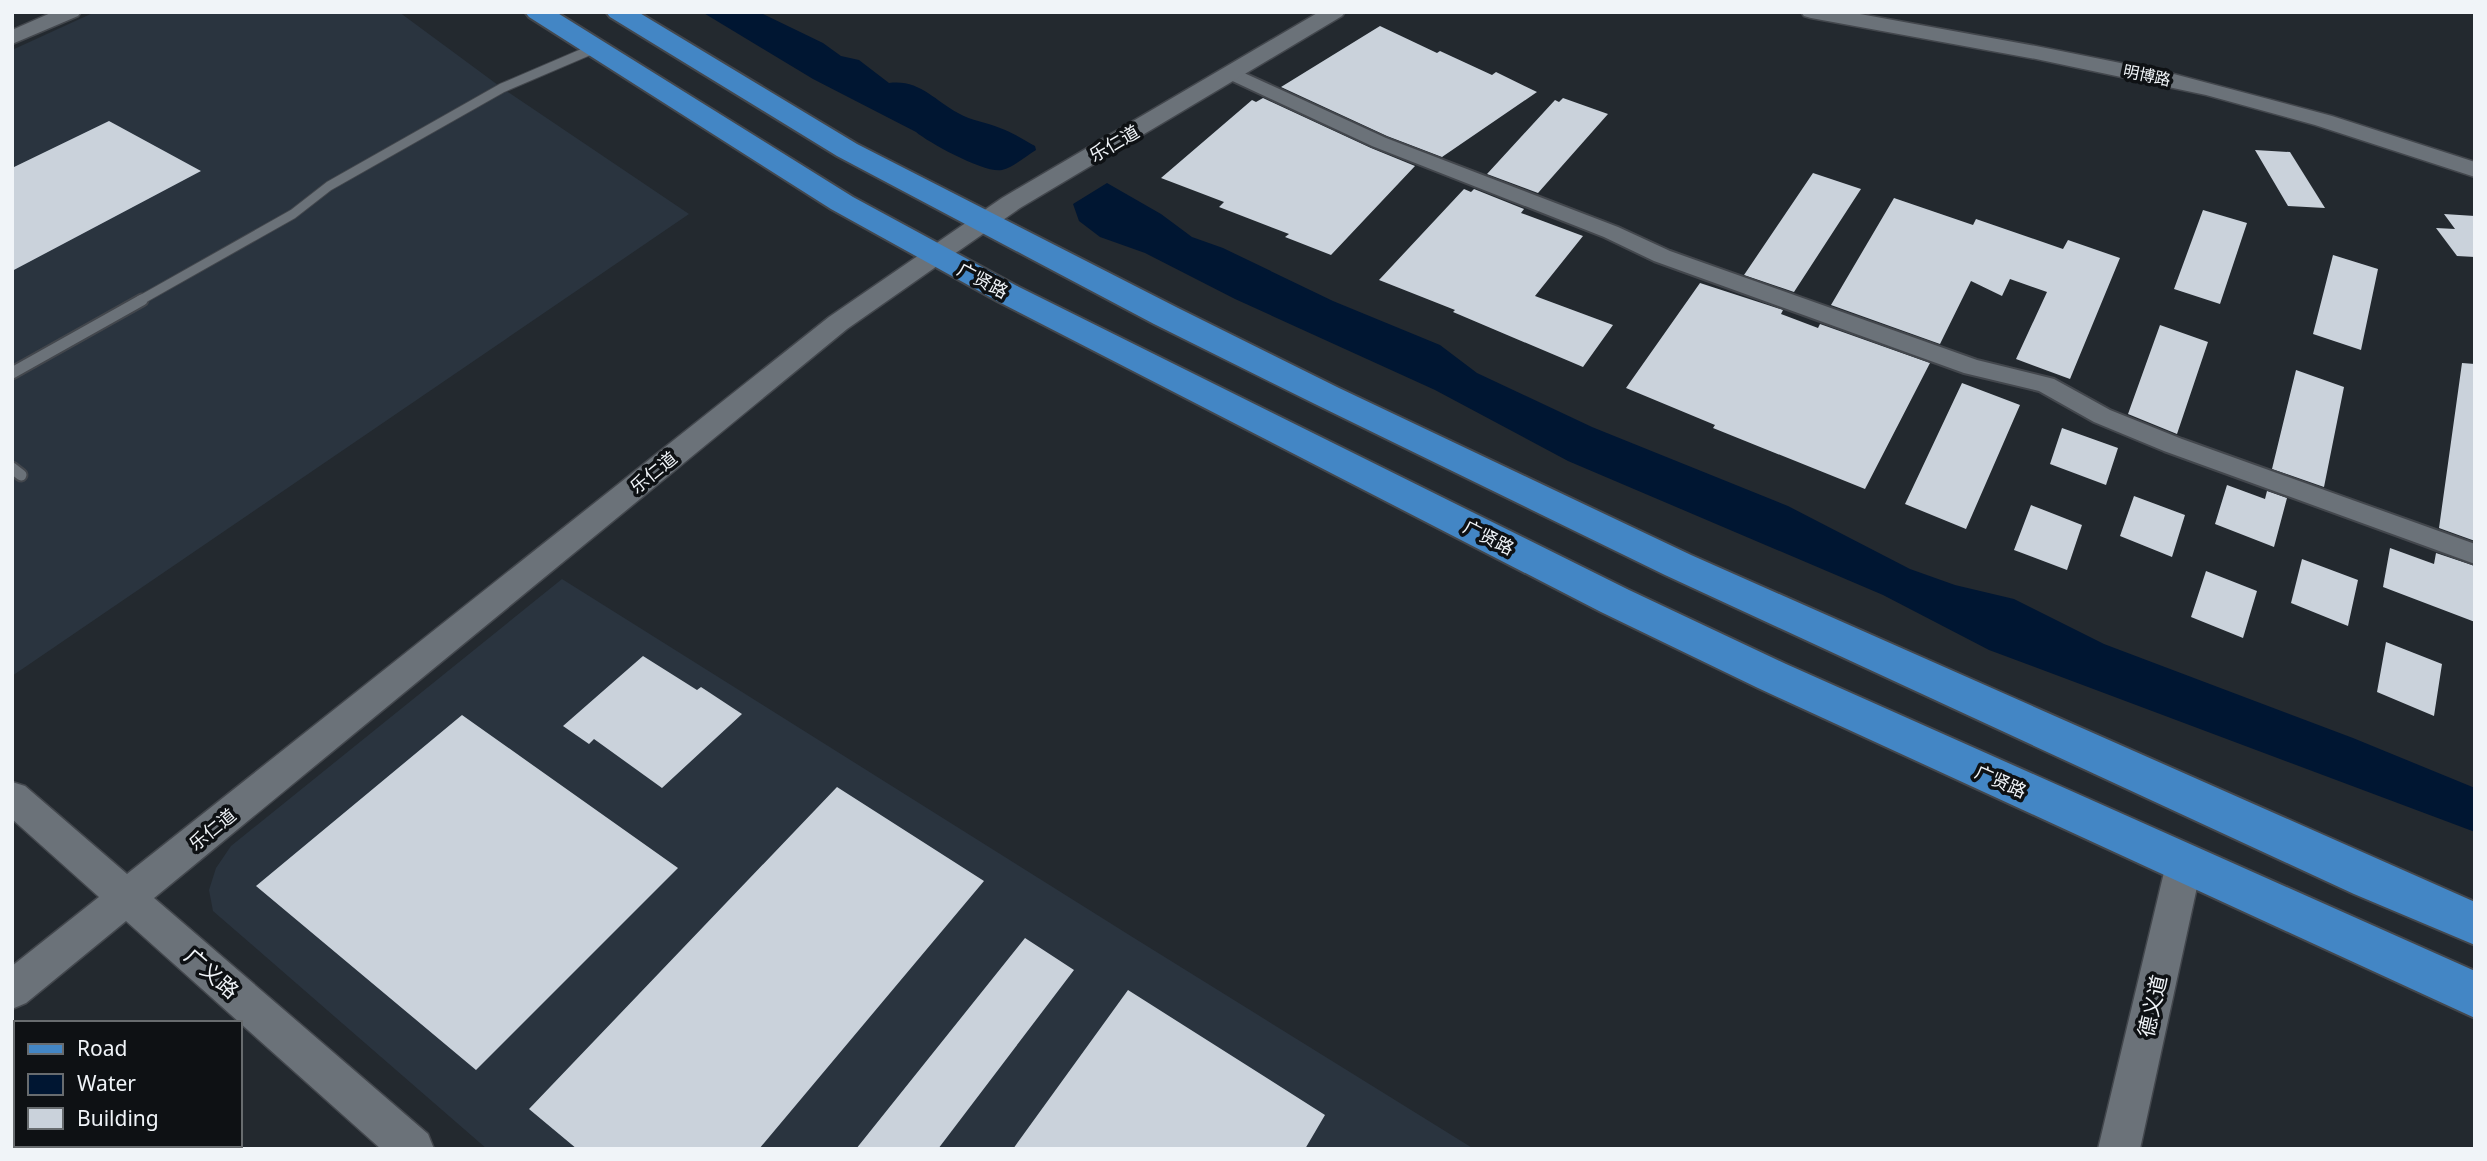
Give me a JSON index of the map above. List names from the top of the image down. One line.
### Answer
{"streets":{"main road":["广贤路"],"street":["明博路","乐仁道","广义路","德义道"]},"crossings":[["乐仁道","广贤路"],["乐仁道","广义路"],["广贤路","德义道"]],"legend":["Road","Water","Building"]}
